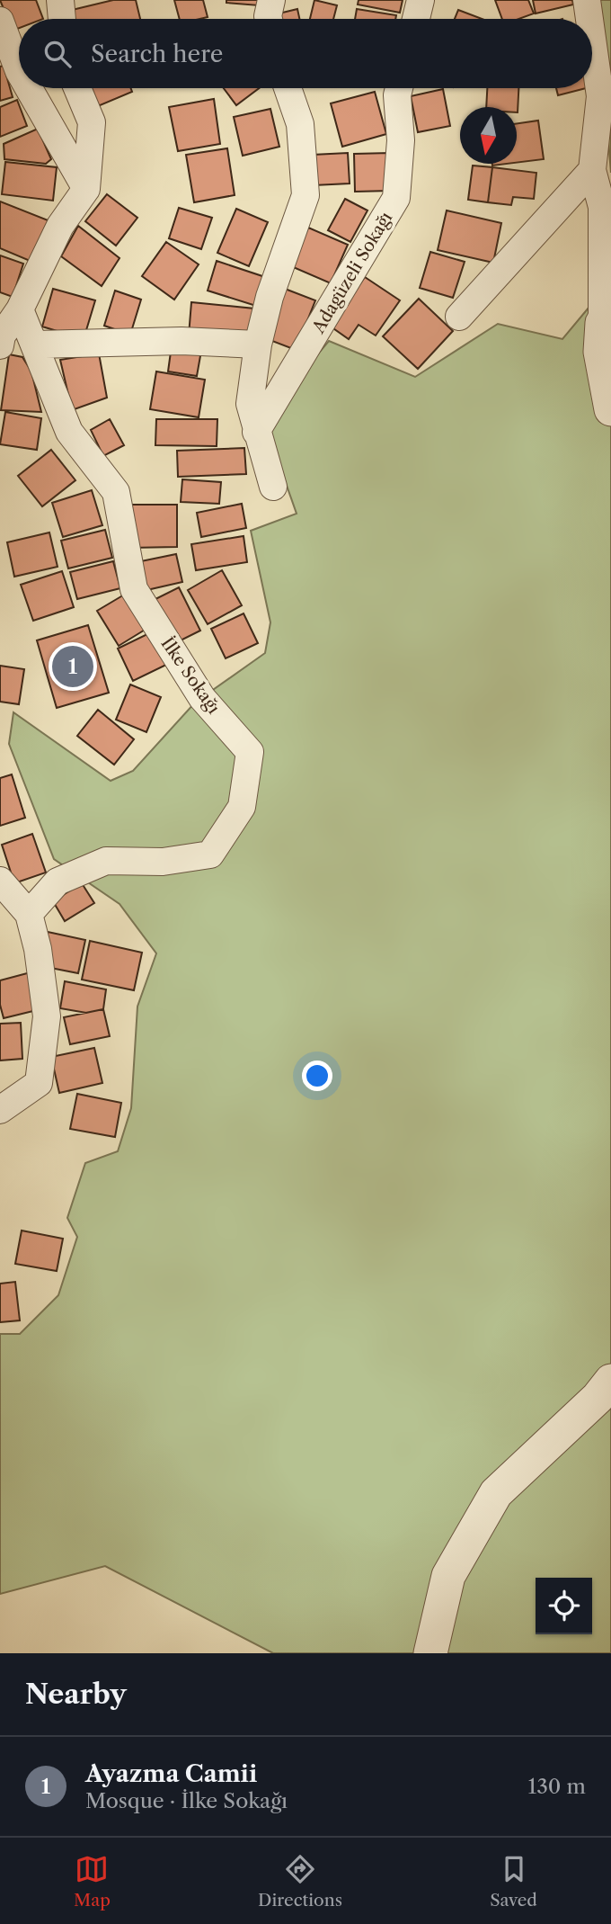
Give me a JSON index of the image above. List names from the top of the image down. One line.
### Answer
{"streets":{"street":["Adagüzeli Sokağı","İlke Sokağı"]},"north":"bottom","page":{"search":"Search here","pins":"1","heading":"Nearby","list":[{"mark":"1","name":"Ayazma Camii","note":"Mosque · İlke Sokağı","value":"130 m"}],"nav":["Map","Directions","Saved"]}}
